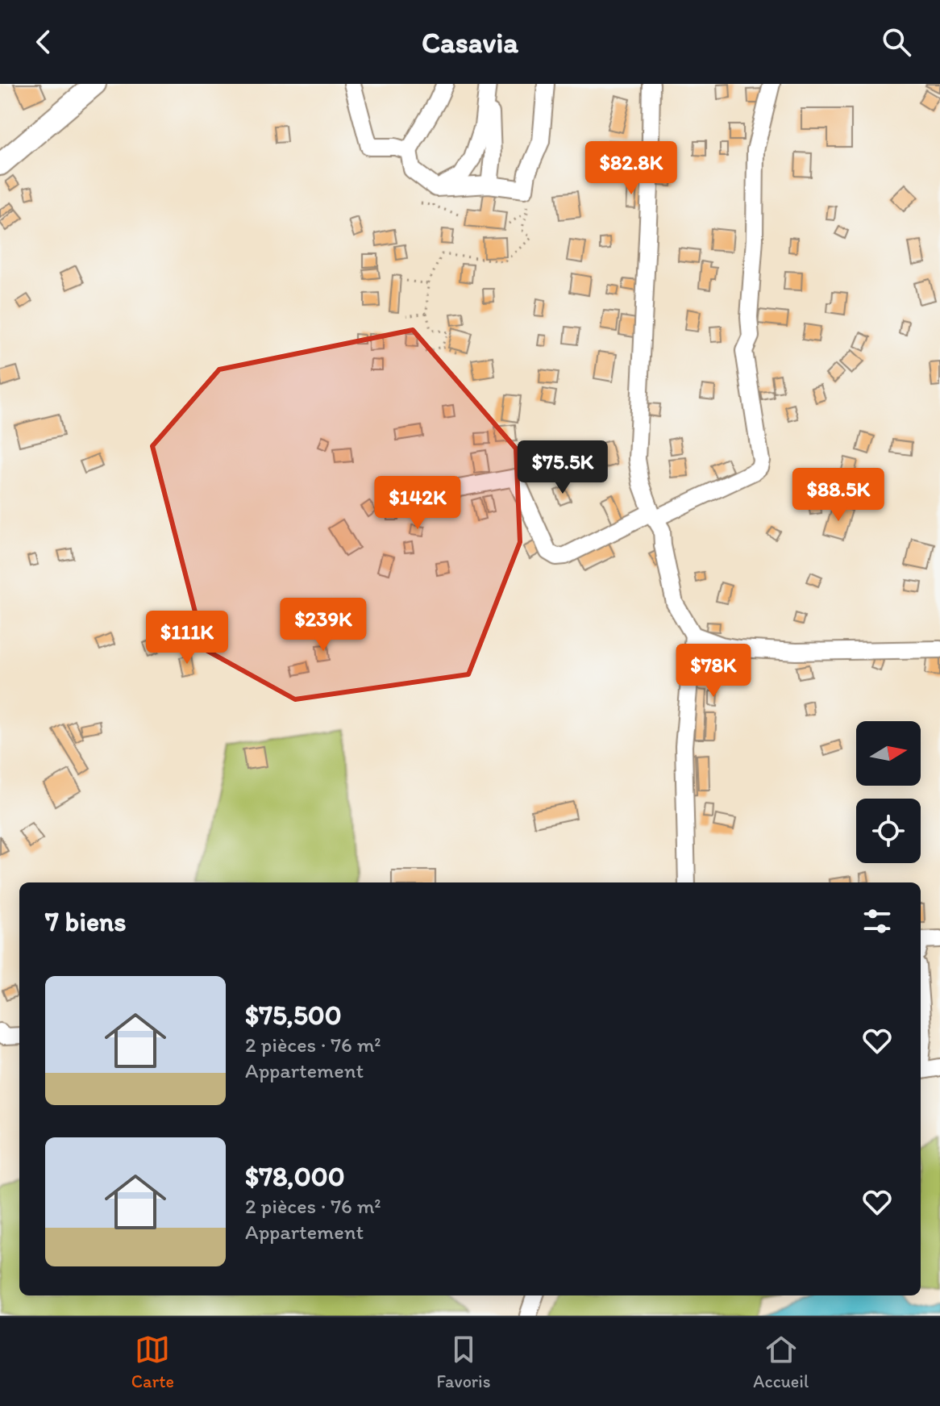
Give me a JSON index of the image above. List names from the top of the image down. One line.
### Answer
{"north":"right","page":{"header":"Casavia","price":["$82.8K","$75.5K","$88.5K","$142K","$239K","$111K","$78K"],"heading":"7 biens","list":[{"name":"$75,500","note":"2 pièces · 76 m² · Appartement"},{"name":"$78,000","note":"2 pièces · 76 m² · Appartement"}],"tabs":["Carte","Favoris","Accueil"]}}
